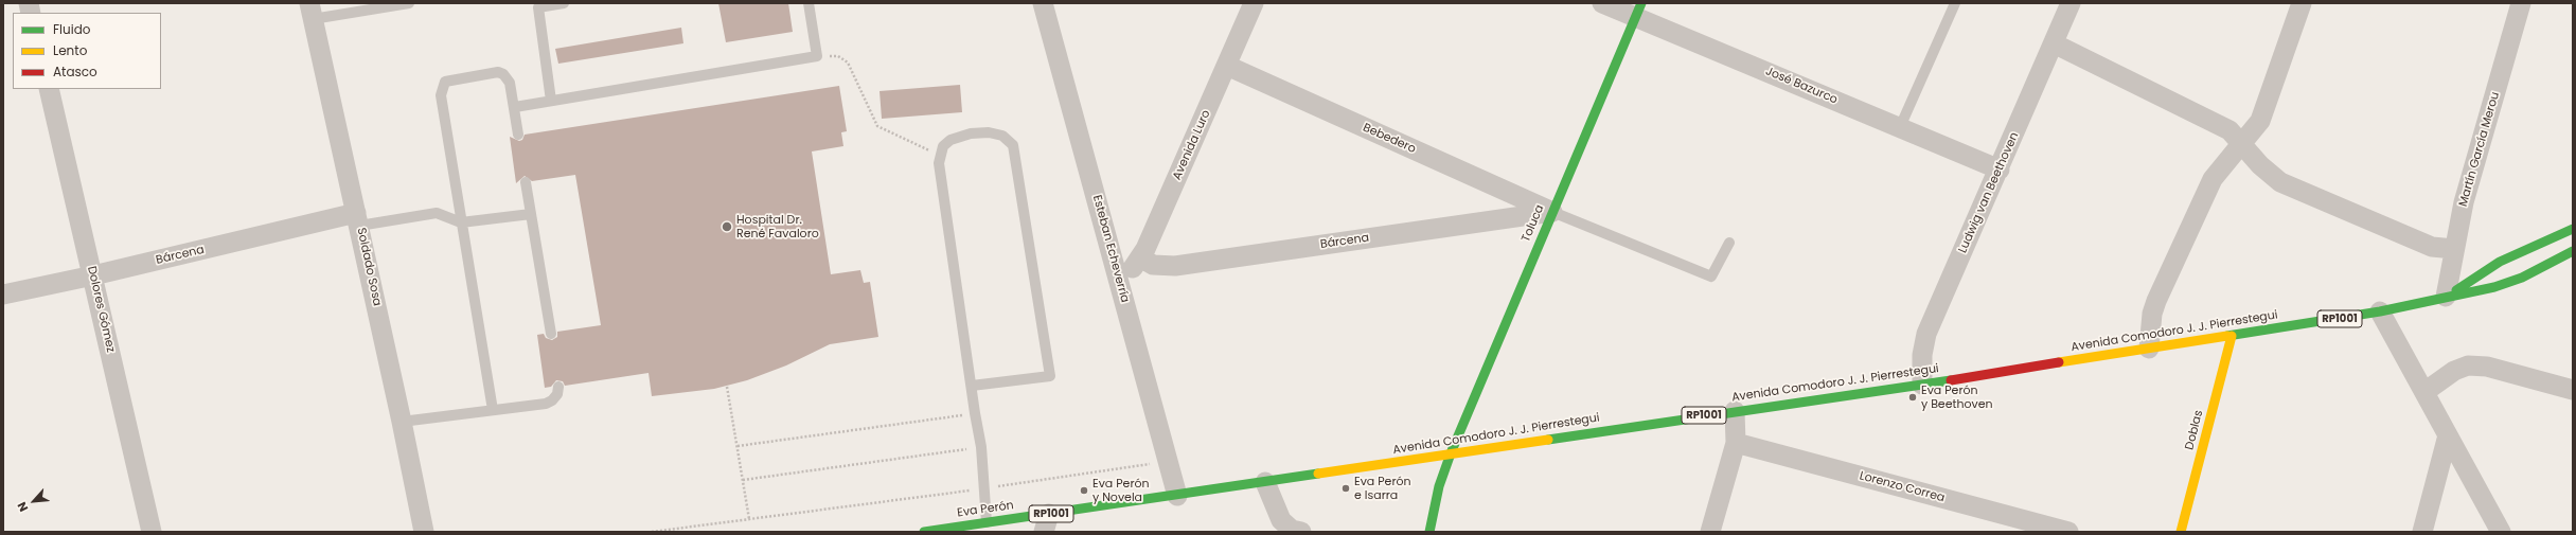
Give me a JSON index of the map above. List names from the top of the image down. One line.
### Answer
{"streets":{"main road":["Toluca","RP1001","Avenida Comodoro J. J. Pierrestegui","Doblas","Eva Perón"],"street":["José Bazurco","Bebedero","Avenida Luro","Martín García Merou","Ludwig van Beethoven","Bárcena","Esteban Echeverría","Soldado Sosa","Dolores Gómez","Lorenzo Correa"]},"crossings":[["José Bazurco","Ludwig van Beethoven"],["José Bazurco","Toluca"],["Bebedero","Avenida Luro"],["Bebedero","Toluca"],["Bebedero","Bárcena"],["Avenida Luro","Bárcena"],["Avenida Luro","Esteban Echeverría"],["Martín García Merou","RP1001"],["Martín García Merou","Avenida Comodoro J. J. Pierrestegui"],["Ludwig van Beethoven","Avenida Comodoro J. J. Pierrestegui"],["Toluca","Bárcena"],["Toluca","Avenida Comodoro J. J. Pierrestegui"],["Bárcena","Soldado Sosa"],["Bárcena","Dolores Gómez"],["Esteban Echeverría","Avenida Comodoro J. J. Pierrestegui"],["Esteban Echeverría","Eva Perón"],["RP1001","Avenida Comodoro J. J. Pierrestegui"],["Avenida Comodoro J. J. Pierrestegui","Doblas"],["Avenida Comodoro J. J. Pierrestegui","Eva Perón"]],"places":["Hospital Dr. René Favaloro","Eva Perón y Beethoven","Eva Perón e Isarra","Eva Perón y Novela"],"legend":["Fluido","Lento","Atasco"],"north":"bottom left"}
